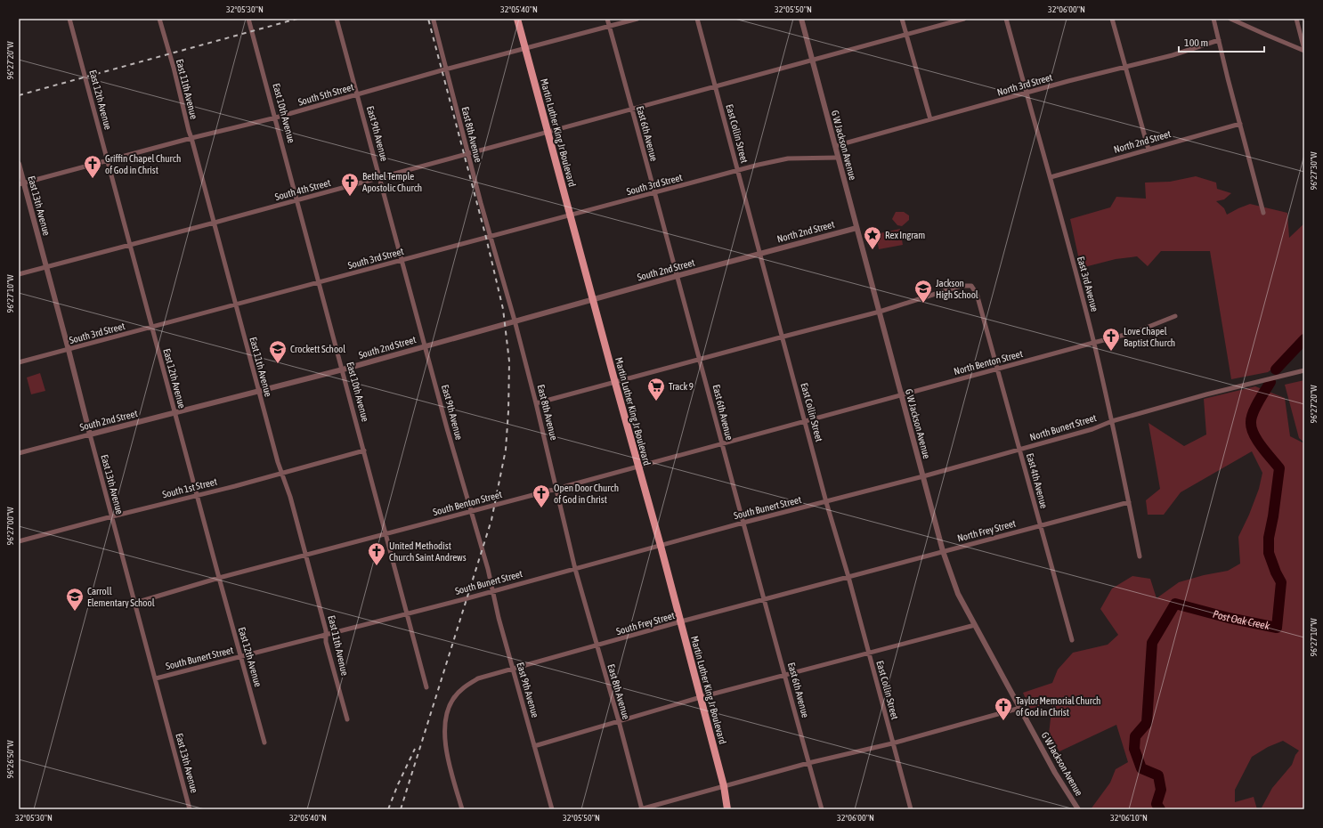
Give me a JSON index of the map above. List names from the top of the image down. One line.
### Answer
{"streets":{"main road":["Martin Luther King Jr Boulevard"],"street":["North 3rd Street","East 11th Avenue","South 5th Street","East 12th Avenue","East 10th Avenue","East 9th Avenue","East 6th Avenue","East Collin Street","East 8th Avenue","North 2nd Street","G W Jackson Avenue","South 3rd Street","South 4th Street","East 13th Avenue","South 2nd Street","East 3rd Avenue","North Benton Street","North Bunert Street","East 4th Avenue","South 1st Street","South Benton Street","South Bunert Street","North Frey Street","South Frey Street"]},"crossings":[["North 3rd Street","G W Jackson Avenue"],["North 3rd Street","East 3rd Avenue"],["East 11th Avenue","South 5th Street"],["East 11th Avenue","South 3rd Street"],["East 11th Avenue","South 4th Street"],["East 11th Avenue","South 2nd Street"],["East 11th Avenue","South 1st Street"],["East 11th Avenue","South Benton Street"],["East 11th Avenue","South Bunert Street"],["South 5th Street","East 12th Avenue"],["South 5th Street","East 10th Avenue"],["South 5th Street","Martin Luther King Jr Boulevard"],["South 5th Street","East 9th Avenue"],["South 5th Street","East 6th Avenue"],["South 5th Street","East 8th Avenue"],["South 5th Street","East 13th Avenue"],["East 12th Avenue","South 3rd Street"],["East 12th Avenue","South 4th Street"],["East 12th Avenue","South 2nd Street"],["East 12th Avenue","South 1st Street"],["East 12th Avenue","South Benton Street"],["East 12th Avenue","South Bunert Street"],["East 10th Avenue","South 3rd Street"],["East 10th Avenue","South 4th Street"],["East 10th Avenue","South 2nd Street"],["East 10th Avenue","South 1st Street"],["East 10th Avenue","South Benton Street"],["East 10th Avenue","South Bunert Street"],["Martin Luther King Jr Boulevard","South 3rd Street"],["Martin Luther King Jr Boulevard","South 4th Street"],["Martin Luther King Jr Boulevard","South 2nd Street"],["Martin Luther King Jr Boulevard","South Benton Street"],["Martin Luther King Jr Boulevard","South Bunert Street"],["Martin Luther King Jr Boulevard","South Frey Street"],["East 9th Avenue","South 3rd Street"],["East 9th Avenue","South 4th Street"],["East 9th Avenue","South 2nd Street"],["East 9th Avenue","South Benton Street"],["East 9th Avenue","South Bunert Street"],["East 9th Avenue","South Frey Street"],["East 6th Avenue","South 3rd Street"],["East 6th Avenue","South 4th Street"],["East 6th Avenue","South 2nd Street"],["East 6th Avenue","South Benton Street"],["East 6th Avenue","South Bunert Street"],["East 6th Avenue","South Frey Street"],["East Collin Street","North 2nd Street"],["East Collin Street","South 3rd Street"],["East Collin Street","South 4th Street"],["East Collin Street","South 2nd Street"],["East Collin Street","North Benton Street"],["East Collin Street","North Bunert Street"],["East Collin Street","South Benton Street"],["East Collin Street","South Bunert Street"],["East Collin Street","North Frey Street"],["East Collin Street","South Frey Street"],["East 8th Avenue","South 3rd Street"],["East 8th Avenue","South 4th Street"],["East 8th Avenue","South 2nd Street"],["East 8th Avenue","South Benton Street"],["East 8th Avenue","South Bunert Street"],["East 8th Avenue","South Frey Street"],["North 2nd Street","G W Jackson Avenue"],["North 2nd Street","South 2nd Street"],["North 2nd Street","East 3rd Avenue"],["G W Jackson Avenue","South 4th Street"],["G W Jackson Avenue","North Benton Street"],["G W Jackson Avenue","North Bunert Street"],["G W Jackson Avenue","East 4th Avenue"],["G W Jackson Avenue","North Frey Street"],["South 3rd Street","East 13th Avenue"],["South 4th Street","East 13th Avenue"],["East 13th Avenue","South 2nd Street"],["East 13th Avenue","South 1st Street"],["East 13th Avenue","South Benton Street"],["East 13th Avenue","South Bunert Street"],["East 3rd Avenue","North Benton Street"],["East 3rd Avenue","North Bunert Street"],["East 3rd Avenue","North Frey Street"],["North Benton Street","East 4th Avenue"],["North Benton Street","South Benton Street"],["North Bunert Street","East 4th Avenue"],["North Bunert Street","South Bunert Street"],["East 4th Avenue","North Frey Street"],["North Frey Street","South Frey Street"]],"water":["Post Oak Creek"],"places":{"church":["Griffin Chapel Church of God in Christ","Bethel Temple Apostolic Church","Love Chapel Baptist Church","Open Door Church of God in Christ","United Methodist Church Saint Andrews","Taylor Memorial Church of God in Christ"],"place":["Rex Ingram"],"school or university":["Jackson High School","Crockett School","Carroll Elementary School"],"supermarket":["Track 9"]},"scale_bar":"100 m","coordinates":["32°05'30\"N","32°05'40\"N","32°05'50\"N","32°06'00\"N","96°27'20\"W","96°27'30\"W","96°27'10\"W","96°27'00\"W","96°26'50\"W","32°06'10\"N"]}
